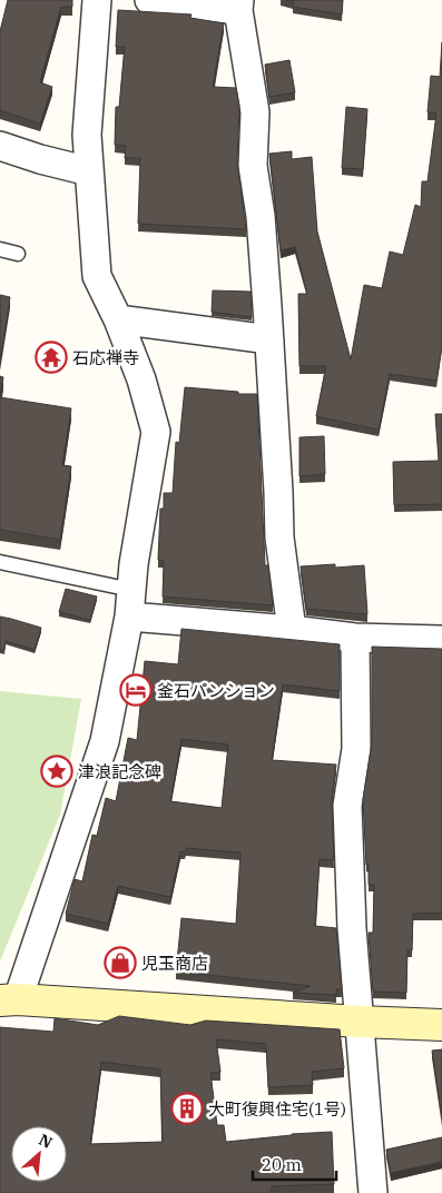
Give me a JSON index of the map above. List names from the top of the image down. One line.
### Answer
{"places":{"temple":["石応禅寺"],"hotel":["釜石パンション"],"place":["津浪記念碑"],"shop":["児玉商店"],"building":["大町復興住宅(1号)"]},"scale_bar":"20 m","north":"top right"}
